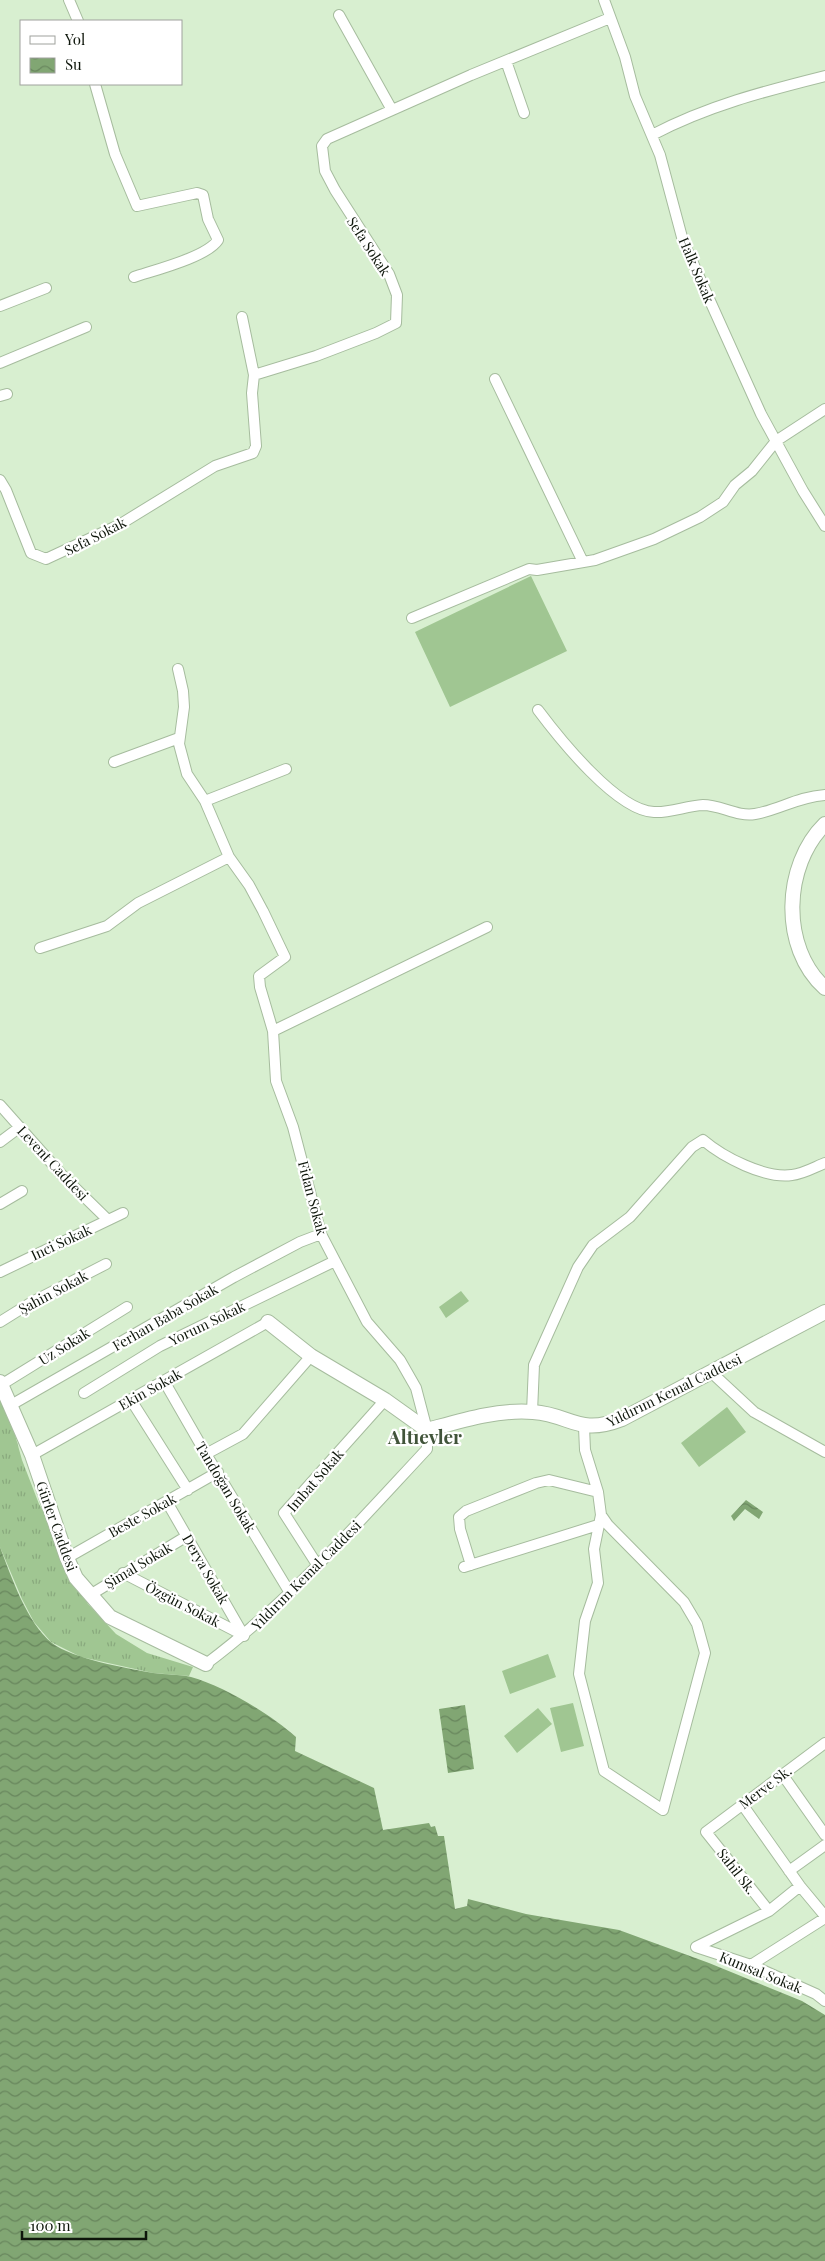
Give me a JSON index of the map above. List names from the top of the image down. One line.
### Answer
{"streets":{"street":["Sefa Sokak","Halk Sokak","Levent Caddesi","Fidan Sokak","Inci Sokak","Şahin Sokak","Ferhan Baba Sokak","Yorum Sokak","Uz Sokak","Ekin Sokak","Yıldırım Kemal Caddesi","Imbat Sokak","Tandoğan Sokak","Beste Sokak","Gürler Caddesi","Şimal Sokak","Derya Sokak","Özgün Sokak","Merve Sk.","Sahil Sk.","Kumsal Sokak"]},"crossings":[["Sefa Sokak","Halk Sokak"],["Levent Caddesi","Inci Sokak"],["Fidan Sokak","Ferhan Baba Sokak"],["Fidan Sokak","Yorum Sokak"],["Fidan Sokak","Yıldırım Kemal Caddesi"],["Ferhan Baba Sokak","Gürler Caddesi"],["Uz Sokak","Gürler Caddesi"],["Ekin Sokak","Tandoğan Sokak"],["Ekin Sokak","Gürler Caddesi"],["Yıldırım Kemal Caddesi","Imbat Sokak"],["Yıldırım Kemal Caddesi","Tandoğan Sokak"],["Yıldırım Kemal Caddesi","Gürler Caddesi"],["Yıldırım Kemal Caddesi","Derya Sokak"],["Yıldırım Kemal Caddesi","Özgün Sokak"],["Tandoğan Sokak","Beste Sokak"],["Beste Sokak","Gürler Caddesi"],["Beste Sokak","Derya Sokak"],["Gürler Caddesi","Şimal Sokak"],["Şimal Sokak","Derya Sokak"],["Şimal Sokak","Özgün Sokak"],["Derya Sokak","Özgün Sokak"],["Merve Sk.","Sahil Sk."],["Sahil Sk.","Kumsal Sokak"]],"districts":["Altıevler"],"legend":["Yol","Su"],"scale_bar":"100 m"}
